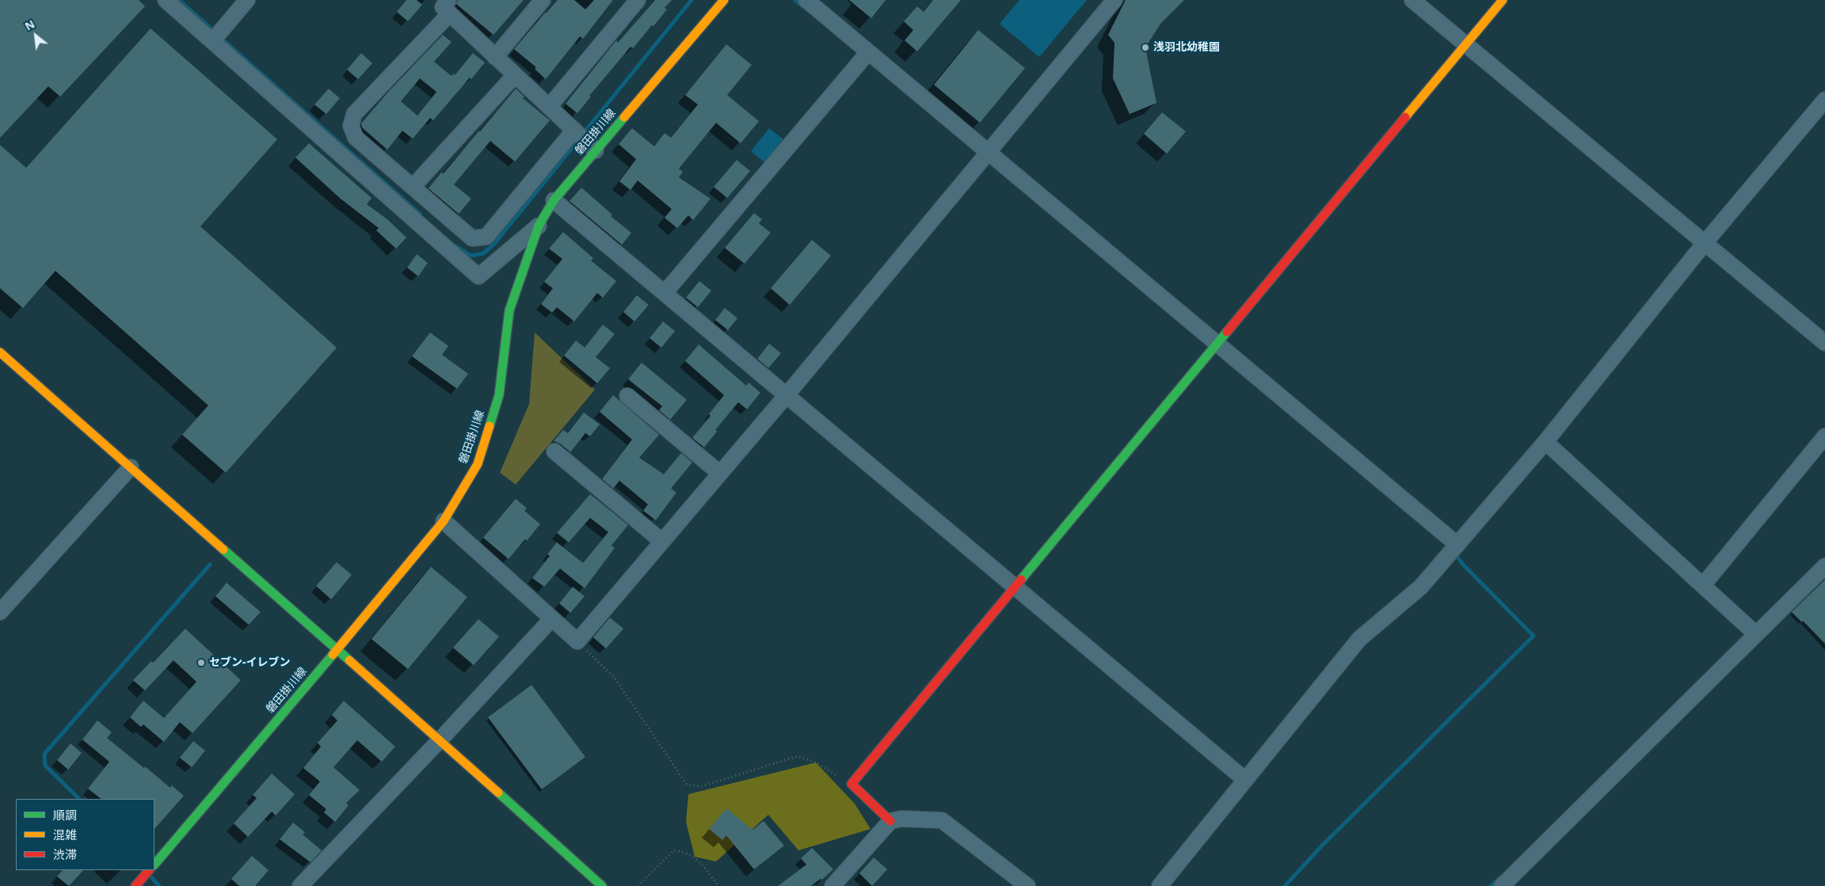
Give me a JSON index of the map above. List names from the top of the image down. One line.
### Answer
{"streets":{"street":["磐田掛川線"]},"places":["浅羽北幼稚園","セブン-イレブン"],"legend":["順調","混雑","渋滞"],"north":"top left"}
